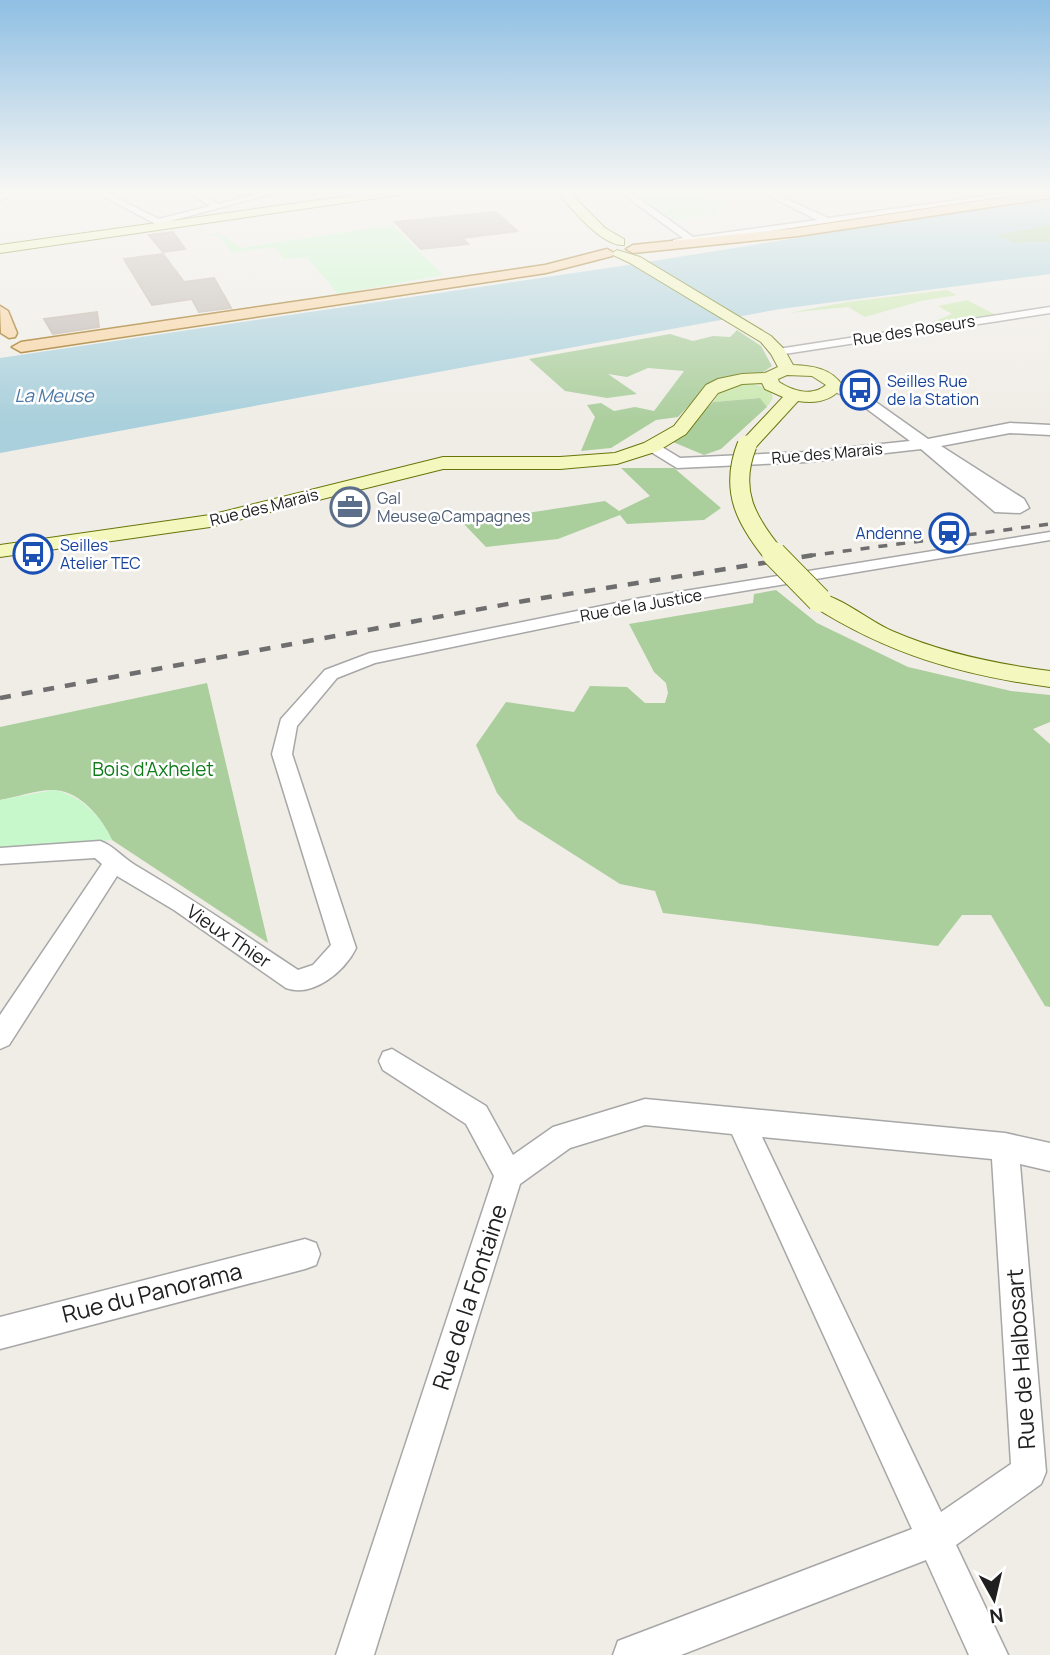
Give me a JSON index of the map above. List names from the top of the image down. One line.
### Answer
{"streets":{"main road":["Rue des Marais"],"street":["Rue des Roseurs","Rue de la Justice","Vieux Thier","Rue du Panorama","Rue de la Fontaine","Rue de Halbosart"]},"crossings":[["Rue de la Justice","Vieux Thier"]],"water":["La Meuse"],"parks":["Bois d'Axhelet"],"places":{"bus stop":["Seilles Rue de la Station","Seilles Atelier TEC"],"office":["Gal Meuse@Campagnes"],"station":["Andenne"]},"north":"bottom"}
